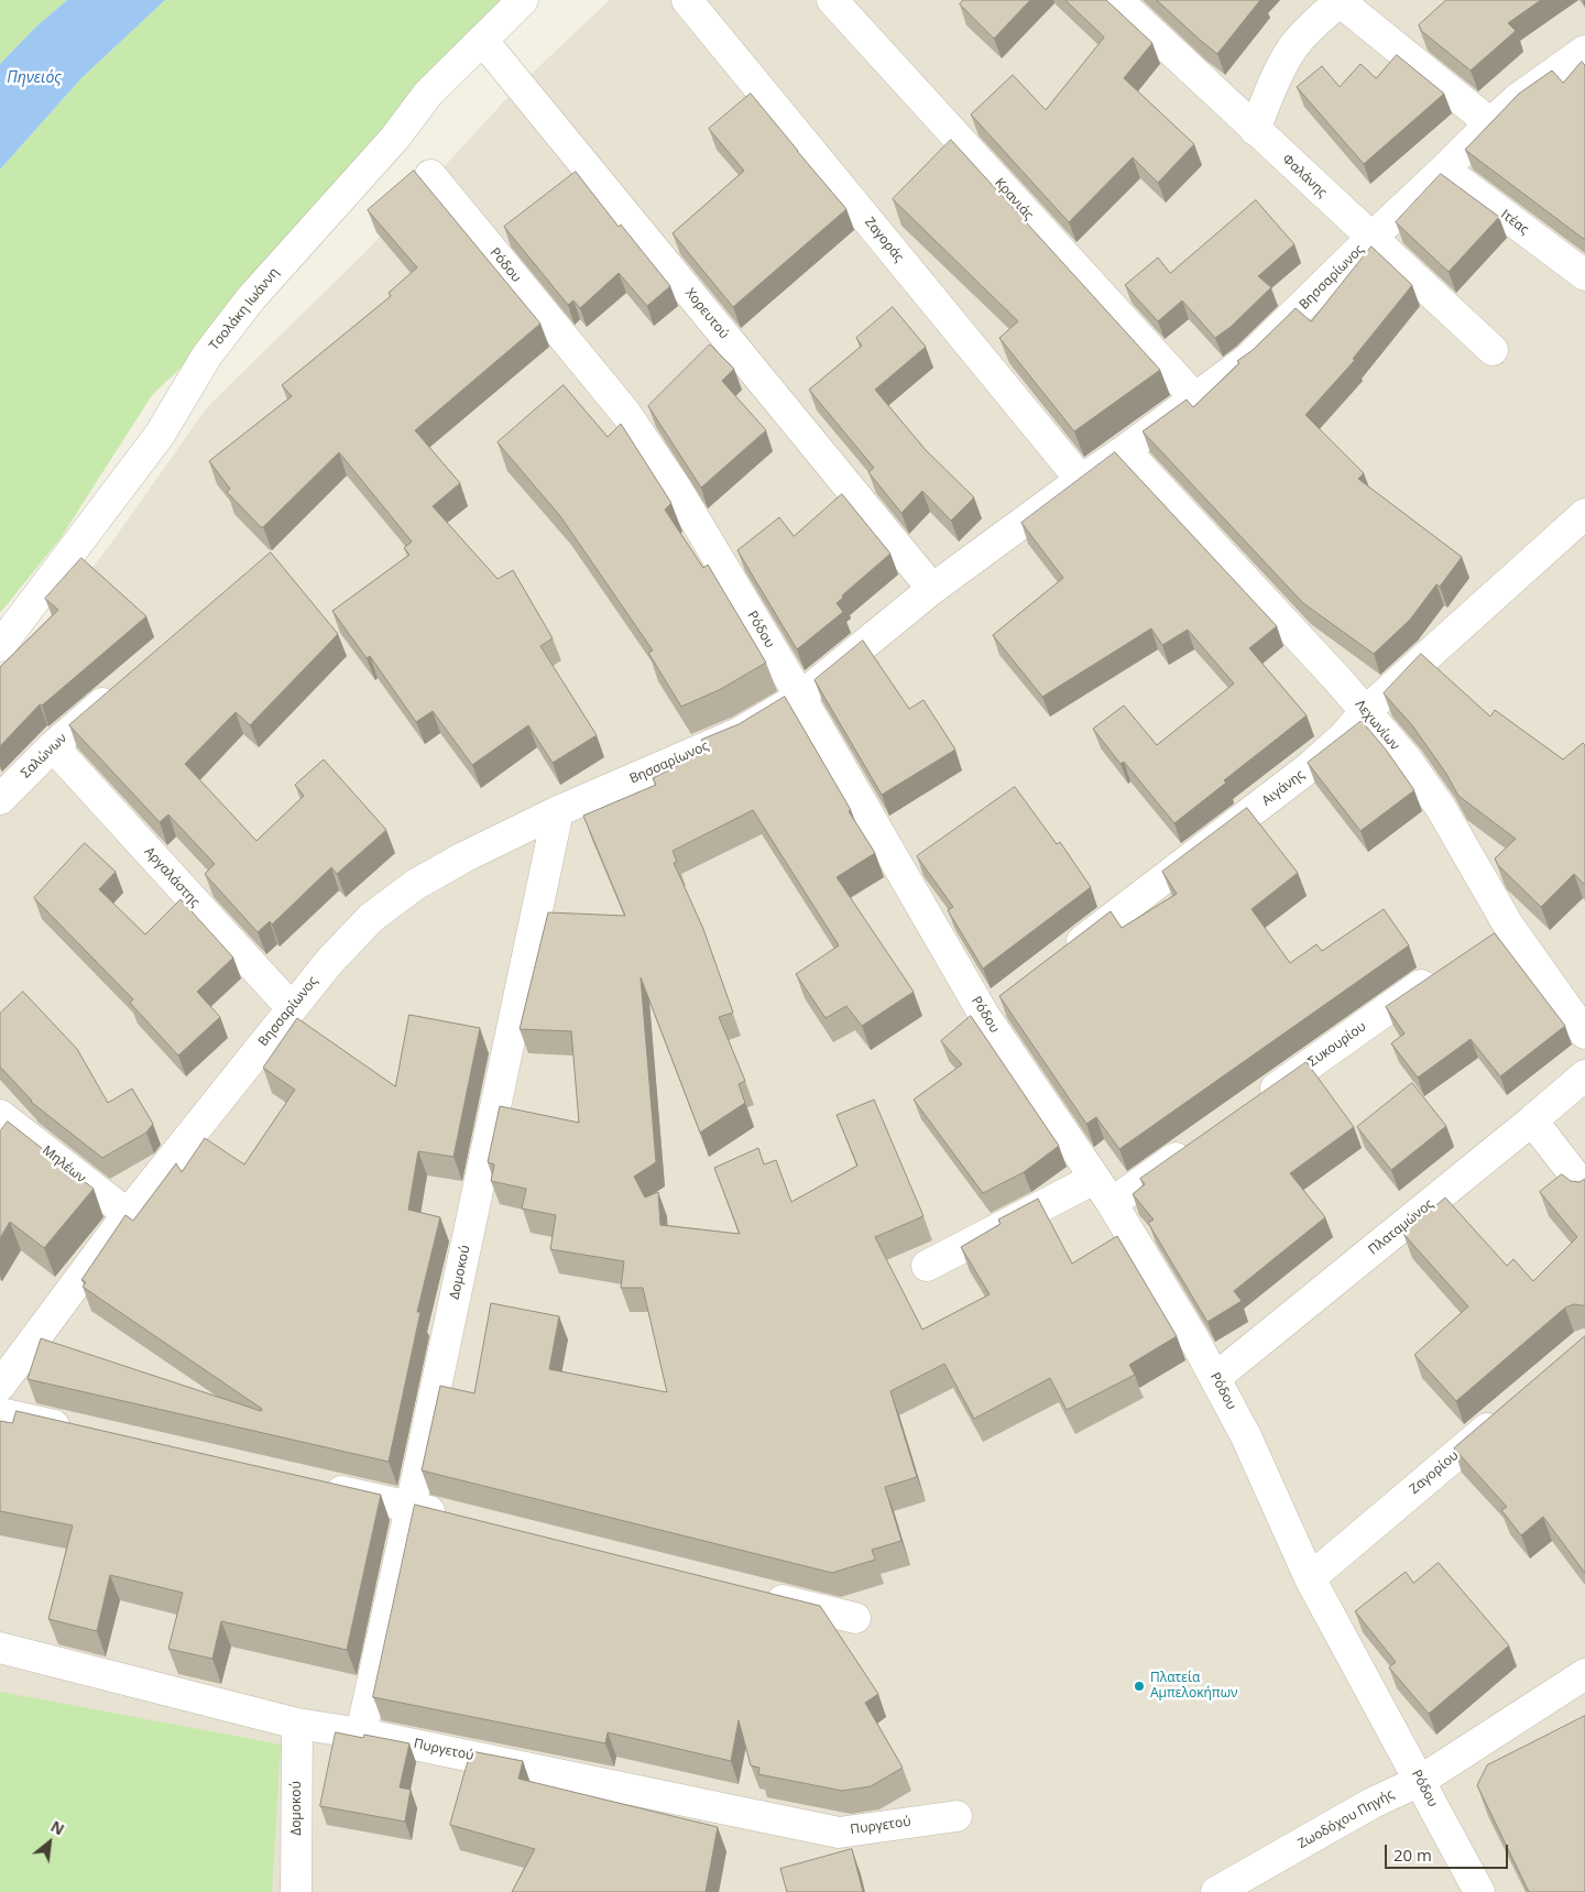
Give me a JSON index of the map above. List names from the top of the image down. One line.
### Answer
{"streets":{"street":["Φαλάνης","Κρανιάς","Ιτέας","Ζαγοράς","Ρόδου","Βησσαρίωνος","Τσολάκη Ιωάννη","Χορευτού","Λεχωνίων","Σαλώνων","Αιγάνης","Αργαλάστης","Συκουρίου","Μηλέων","Πλαταμώνος","Δομοκού","Ζαγορίου","Πυργετού","Ζωοδόχου Πηγής"]},"crossings":[["Φαλάνης","Βησσαρίωνος"],["Κρανιάς","Βησσαρίωνος"],["Ιτέας","Βησσαρίωνος"],["Ζαγοράς","Βησσαρίωνος"],["Ρόδου","Βησσαρίωνος"],["Ρόδου","Πλαταμώνος"],["Ρόδου","Ζαγορίου"],["Ρόδου","Ζωοδόχου Πηγής"],["Βησσαρίωνος","Χορευτού"],["Βησσαρίωνος","Λεχωνίων"],["Βησσαρίωνος","Αργαλάστης"],["Βησσαρίωνος","Μηλέων"],["Βησσαρίωνος","Δομοκού"],["Τσολάκη Ιωάννη","Χορευτού"],["Λεχωνίων","Αιγάνης"],["Σαλώνων","Αργαλάστης"],["Δομοκού","Πυργετού"]],"water":["Πηνειός"],"places":["Πλατεία Αμπελοκήπων"],"scale_bar":"20 m","north":"top right"}
